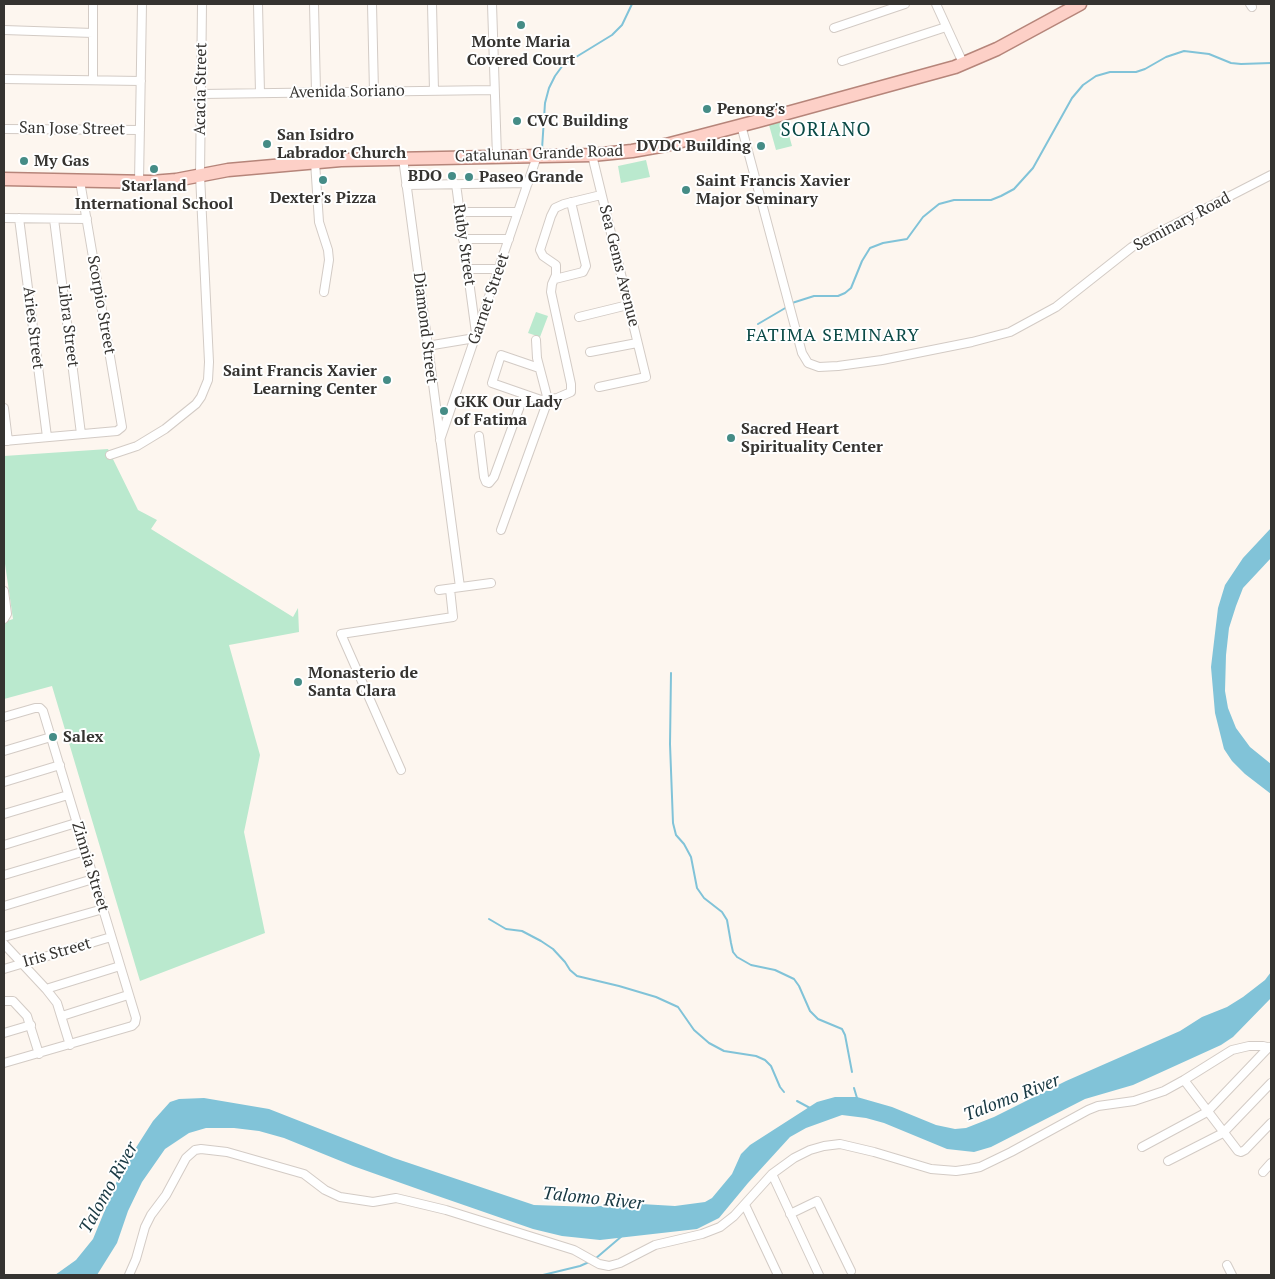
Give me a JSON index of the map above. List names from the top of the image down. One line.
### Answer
{"streets":{"main road":["Catalunan Grande Road"],"street":["Acacia Street","Avenida Soriano","San Jose Street","Seminary Road","Ruby Street","Sea Gems Avenue","Garnet Street","Scorpio Street","Libra Street","Aries Street","Diamond Street","Zinnia Street","Iris Street"]},"crossings":[["Acacia Street","Avenida Soriano"],["Acacia Street","Catalunan Grande Road"],["Catalunan Grande Road","Seminary Road"],["Catalunan Grande Road","Sea Gems Avenue"],["Catalunan Grande Road","Garnet Street"],["Catalunan Grande Road","Scorpio Street"],["Catalunan Grande Road","Diamond Street"],["Ruby Street","Garnet Street"],["Garnet Street","Diamond Street"],["Scorpio Street","Libra Street"],["Zinnia Street","Iris Street"]],"districts":["SORIANO","FATIMA SEMINARY"],"water":["Talomo River"],"places":["Monte Maria Covered Court","Penong's","CVC Building","San Isidro Labrador Church","DVDC Building","My Gas","Starland International School","BDO","Paseo Grande","Dexter's Pizza","Saint Francis Xavier Major Seminary","Saint Francis Xavier Learning Center","GKK Our Lady of Fatima","Sacred Heart Spirituality Center","Monasterio de Santa Clara","Salex"]}
